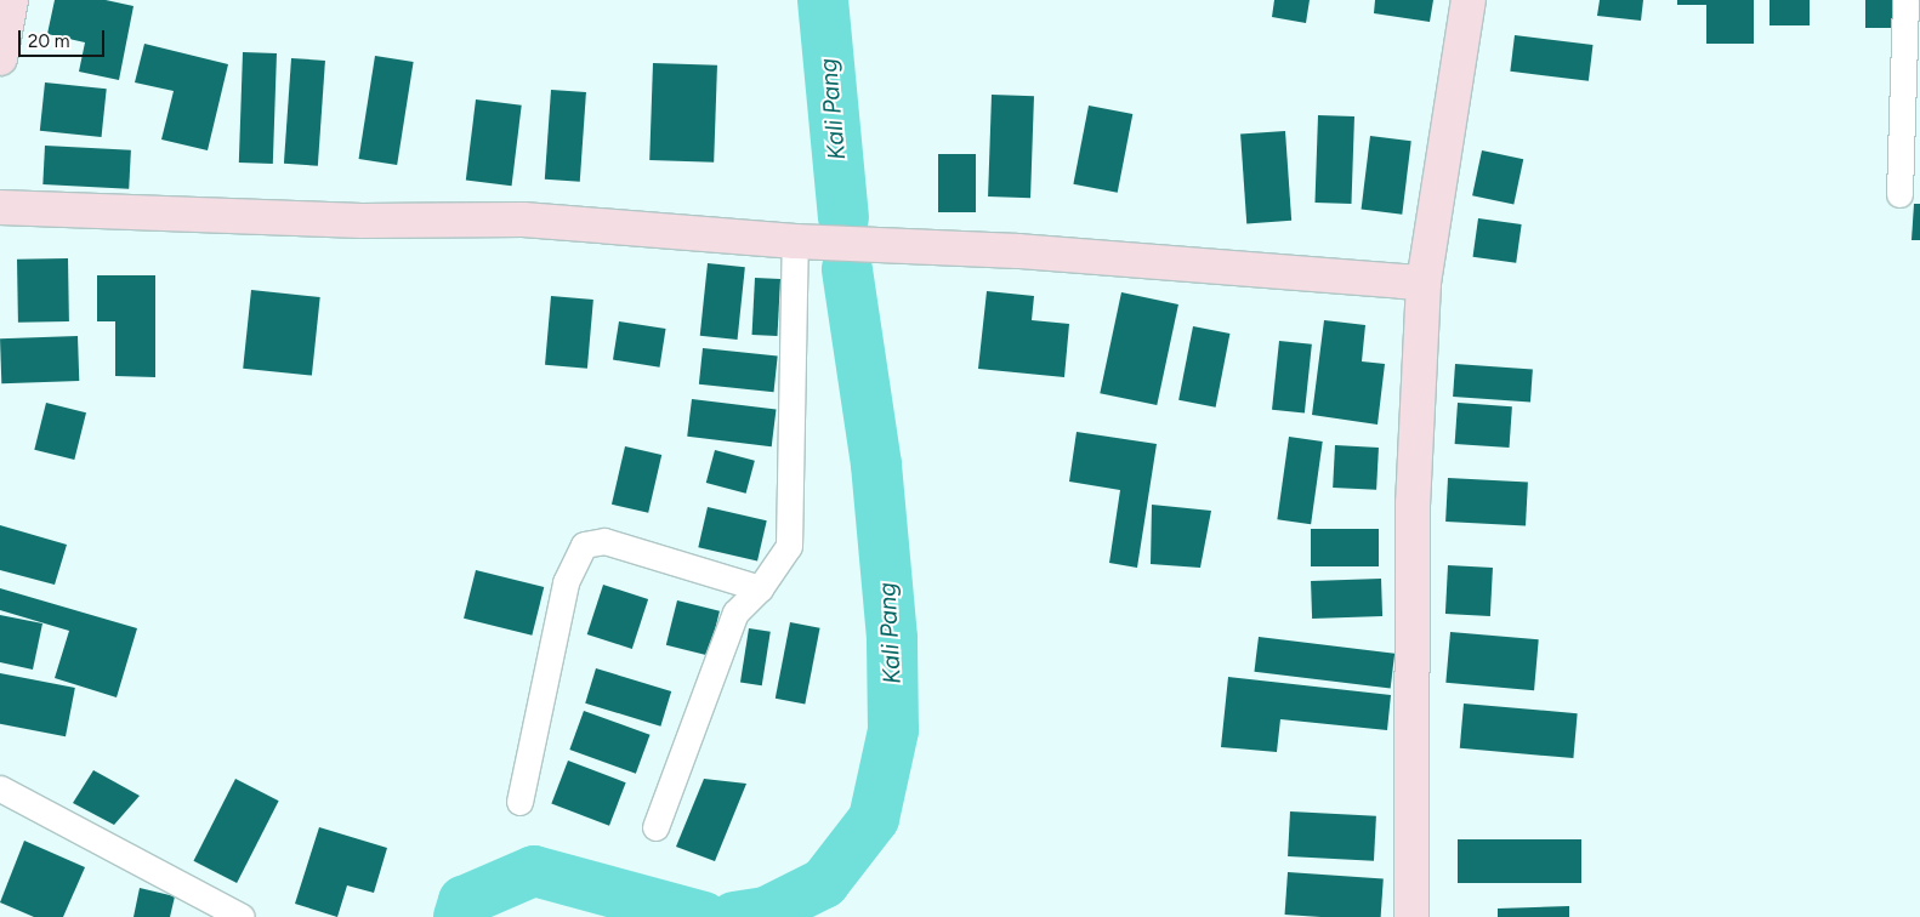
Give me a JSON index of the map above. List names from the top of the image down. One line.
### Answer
{"water":["Kali Pang"],"scale_bar":"20 m"}
